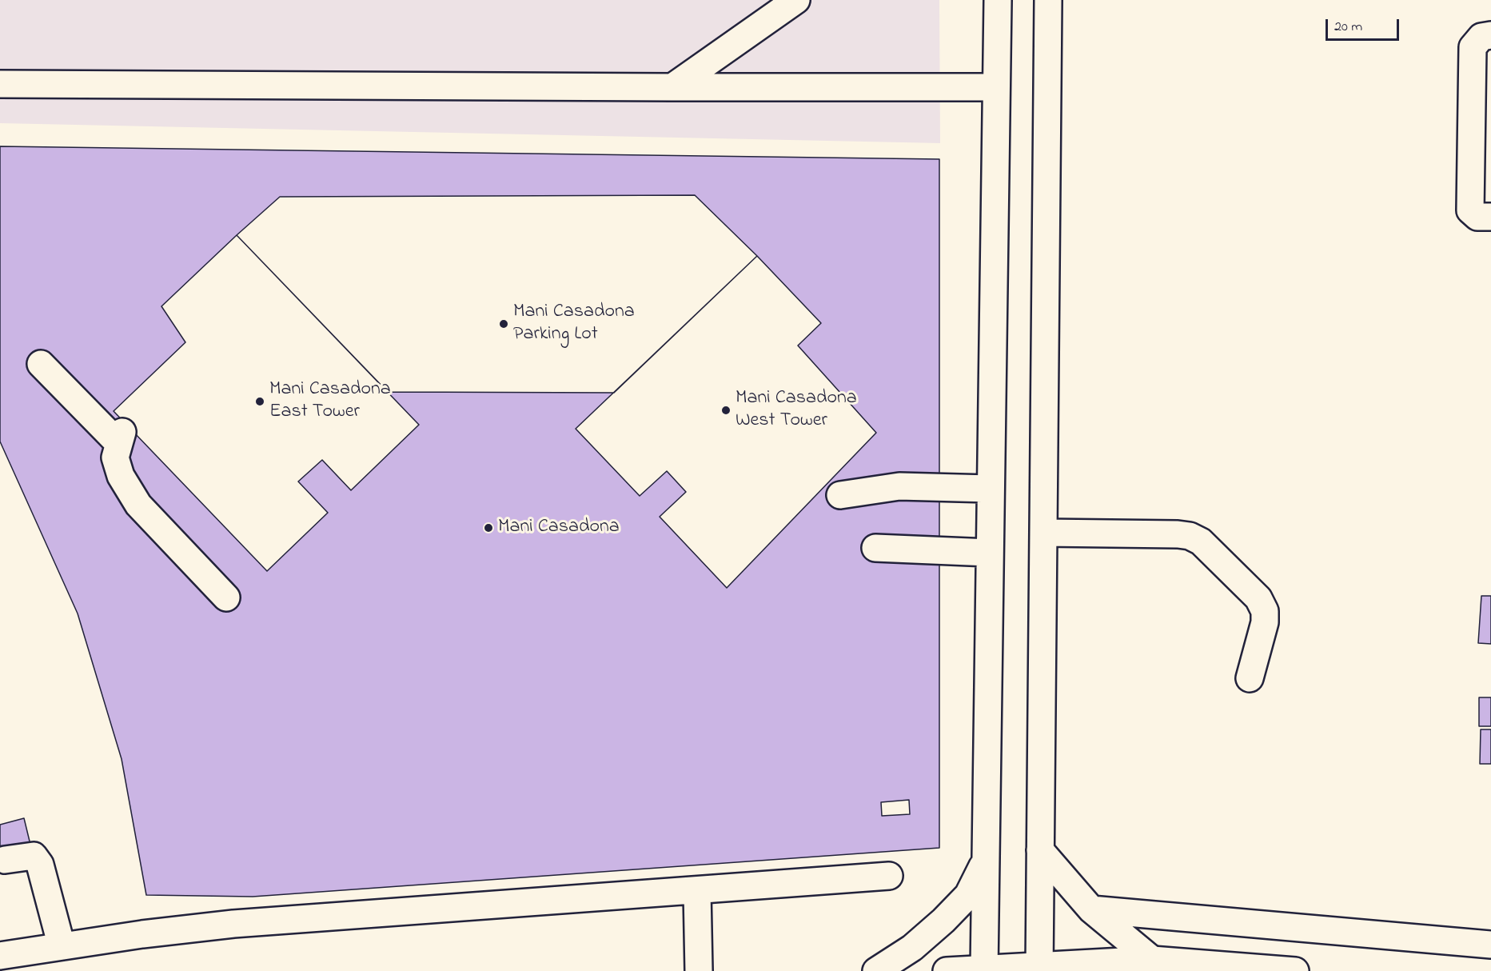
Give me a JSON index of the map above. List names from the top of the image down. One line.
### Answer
{"places":["Mani Casadona Parking Lot","Mani Casadona East Tower","Mani Casadona West Tower","Mani Casadona"],"scale_bar":"20 m"}
